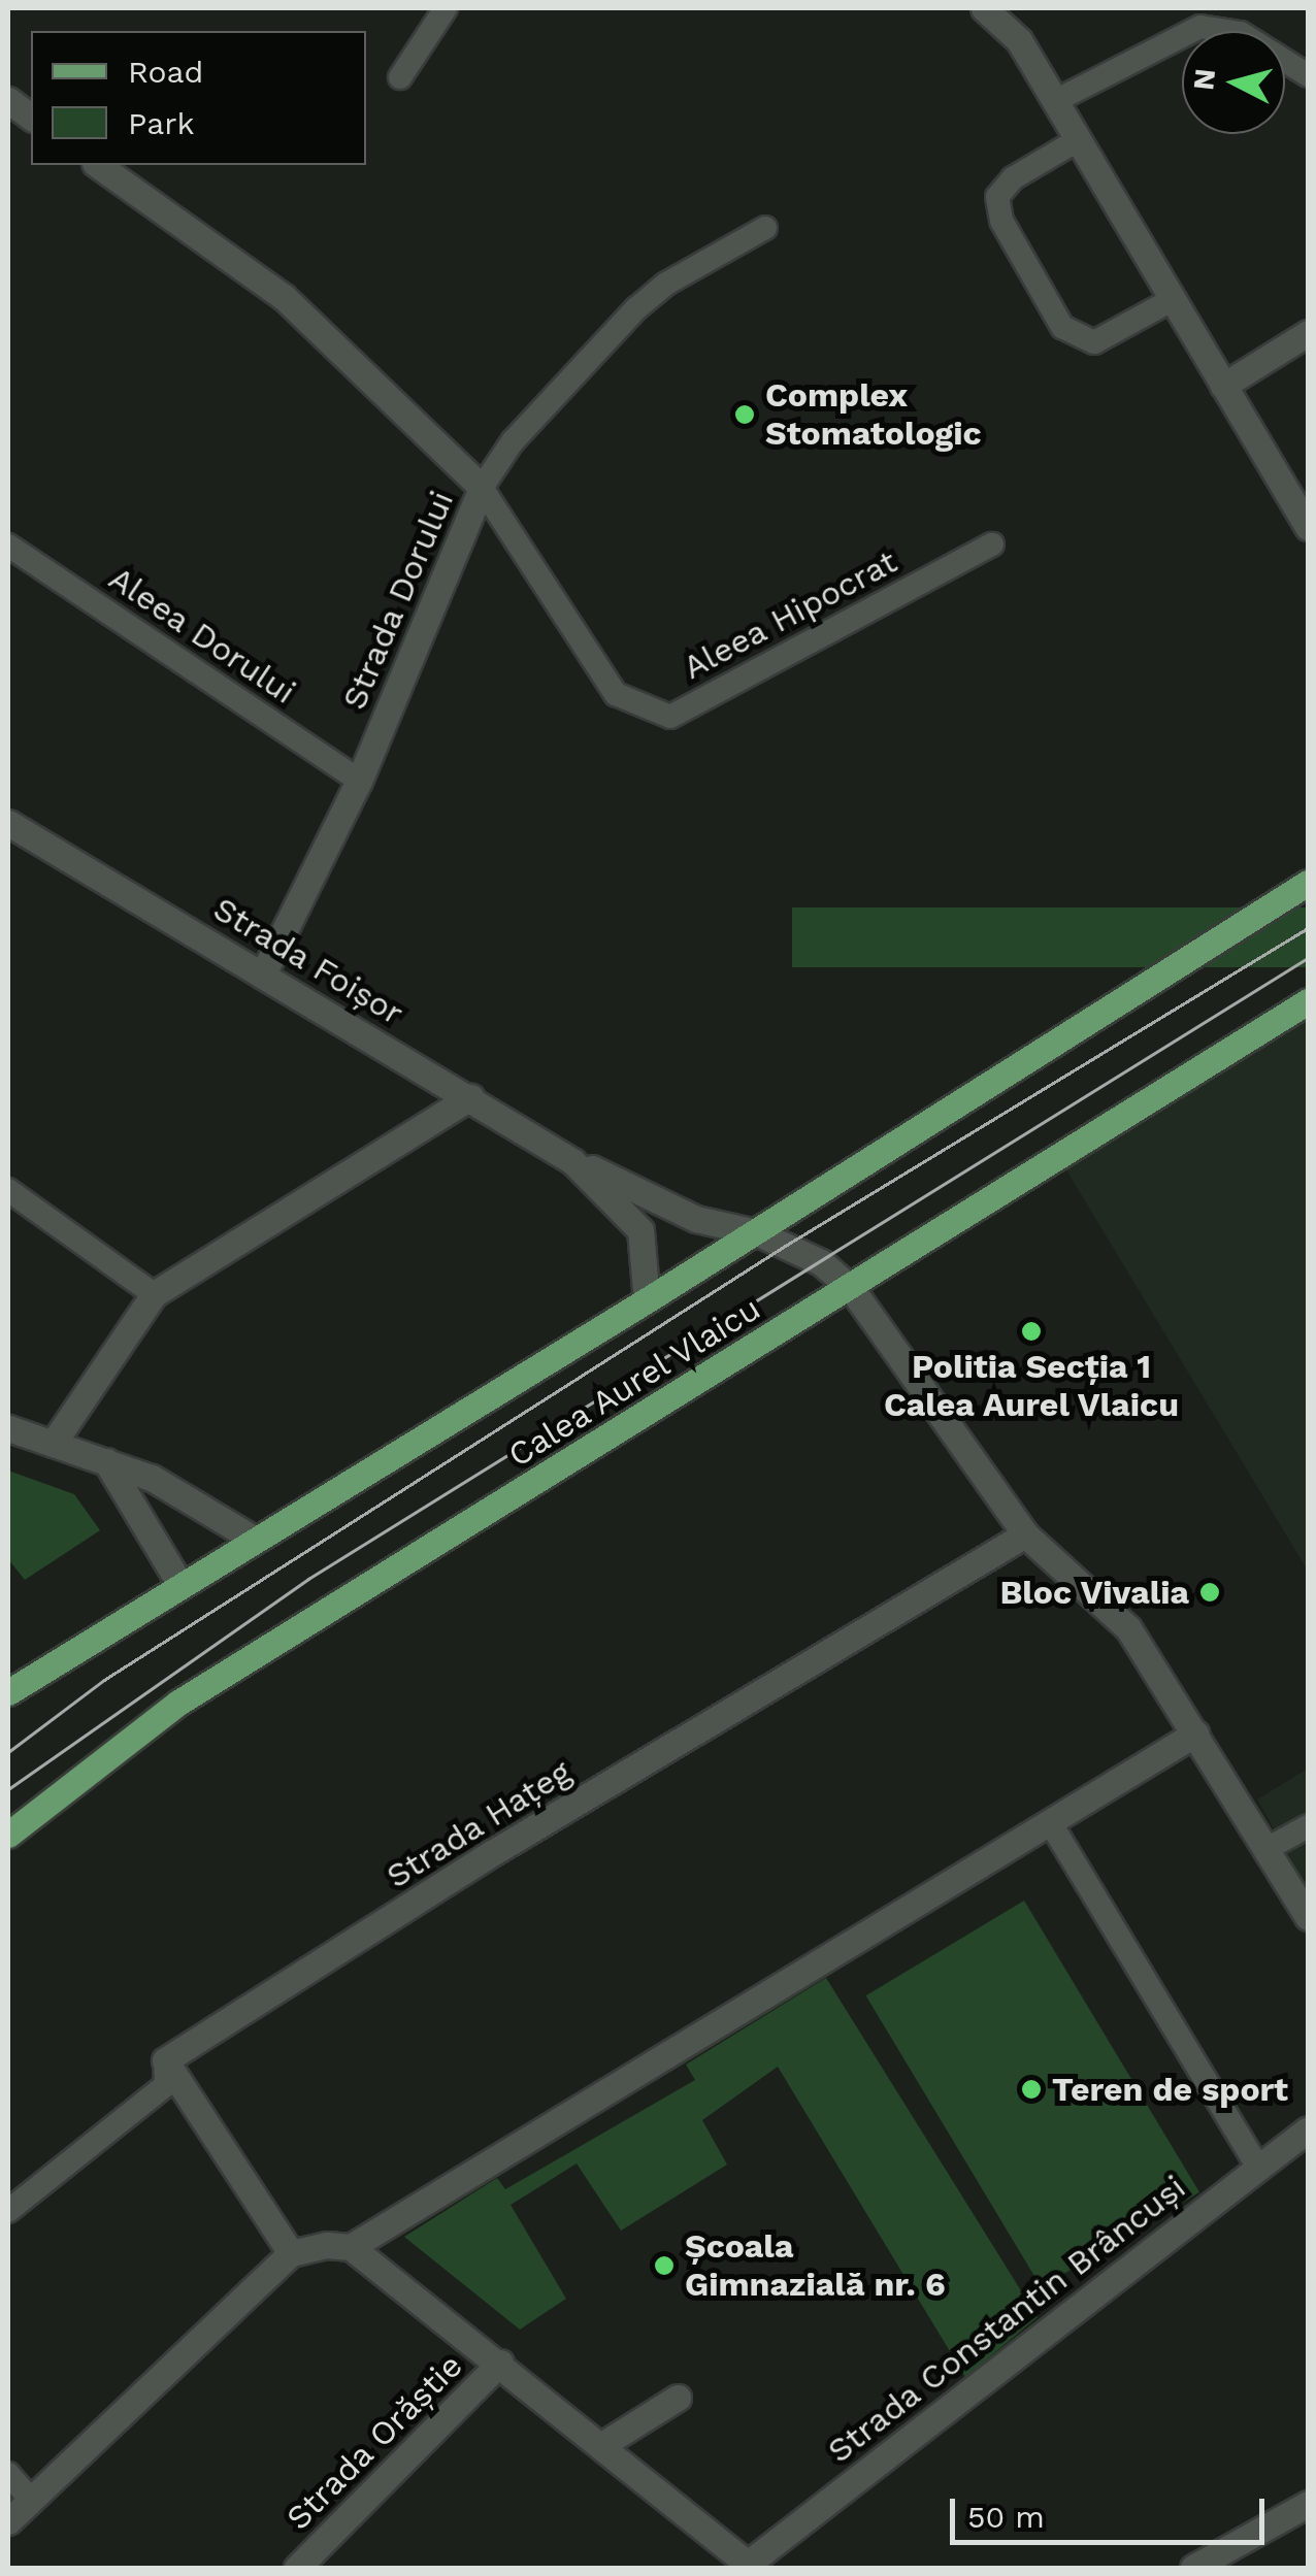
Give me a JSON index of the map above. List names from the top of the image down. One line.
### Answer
{"streets":{"main road":["Calea Aurel Vlaicu"],"street":["Strada Dorului","Strada Foișor","Strada Hațeg","Strada Constantin Brâncuși","Strada Orăștie"],"lane":["Aleea Hipocrat","Aleea Dorului"]},"crossings":[["Strada Dorului","Aleea Hipocrat"],["Strada Dorului","Aleea Dorului"],["Strada Dorului","Strada Foișor"],["Strada Foișor","Calea Aurel Vlaicu"]],"places":["Complex Stomatologic","Politia Secția 1 Calea Aurel Vlaicu","Bloc Vivalia","Teren de sport","Școala Gimnazială nr. 6"],"legend":["Road","Park"],"scale_bar":"50 m","north":"left"}
